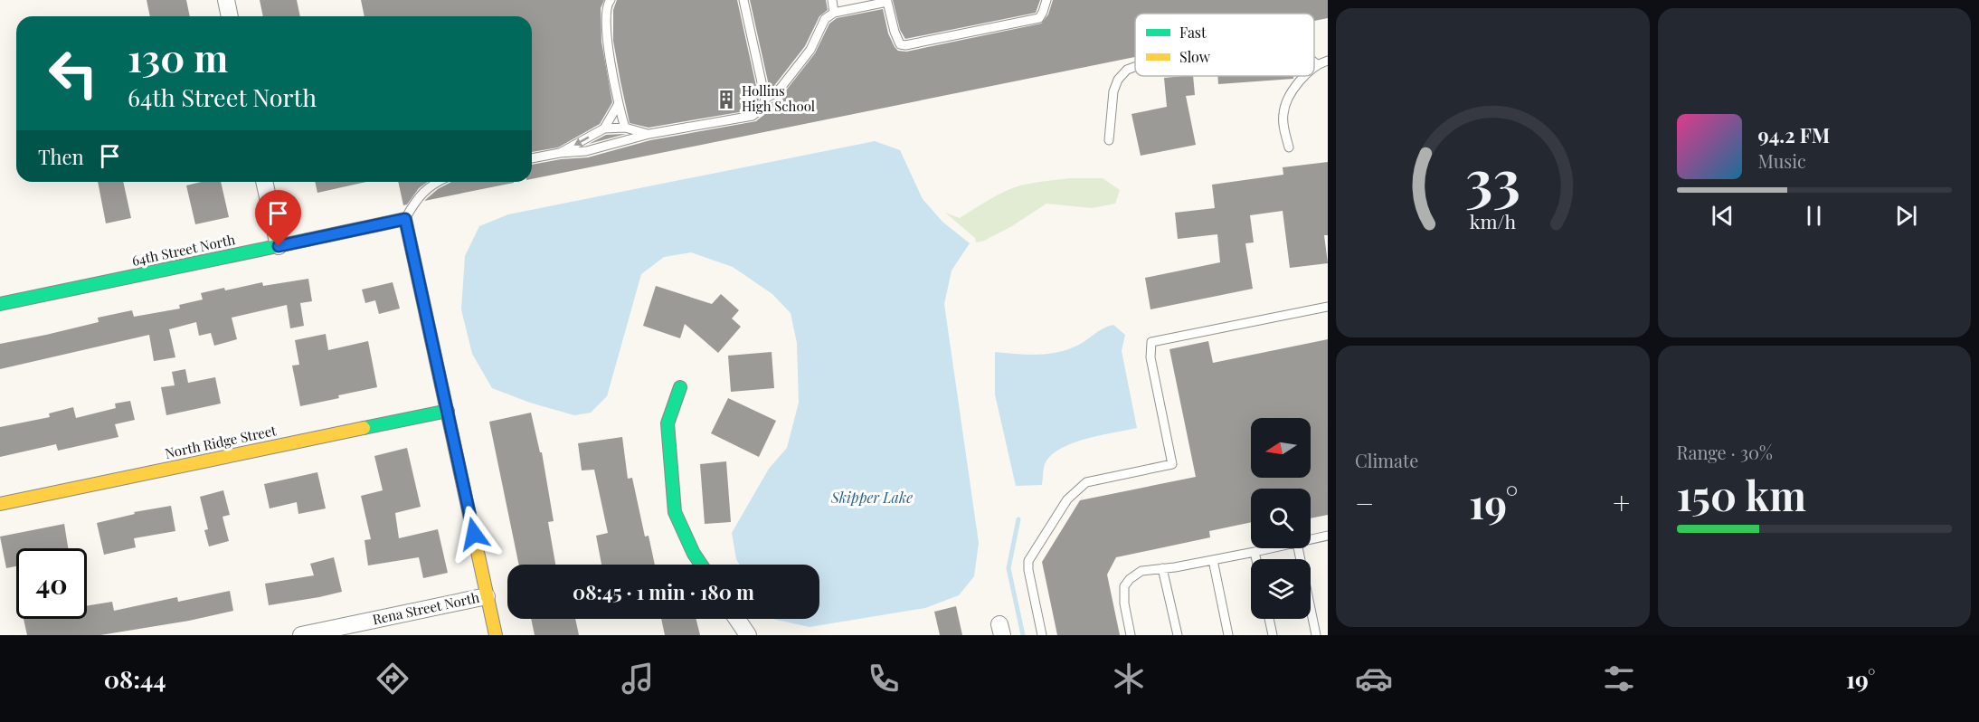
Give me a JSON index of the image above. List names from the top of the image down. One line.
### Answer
{"streets":{"street":["64th Street North","North Ridge Street","Rena Street North"]},"water":["Skipper Lake"],"places":{"building":["Hollins High School"]},"legend":["Fast","Slow"],"north":"left","page":{"turn":["130 m","64th Street North"],"song":["94.2 FM","Music"],"then":"Then","tile":["Climate",["Range · 30%","150 km"]],"heat":["−","19°","+"],"limit":"40","trip":"08:45 · 1 min · 180 m","tabs":["08:44","19°"],"gauge":["33","km/h"]}}
